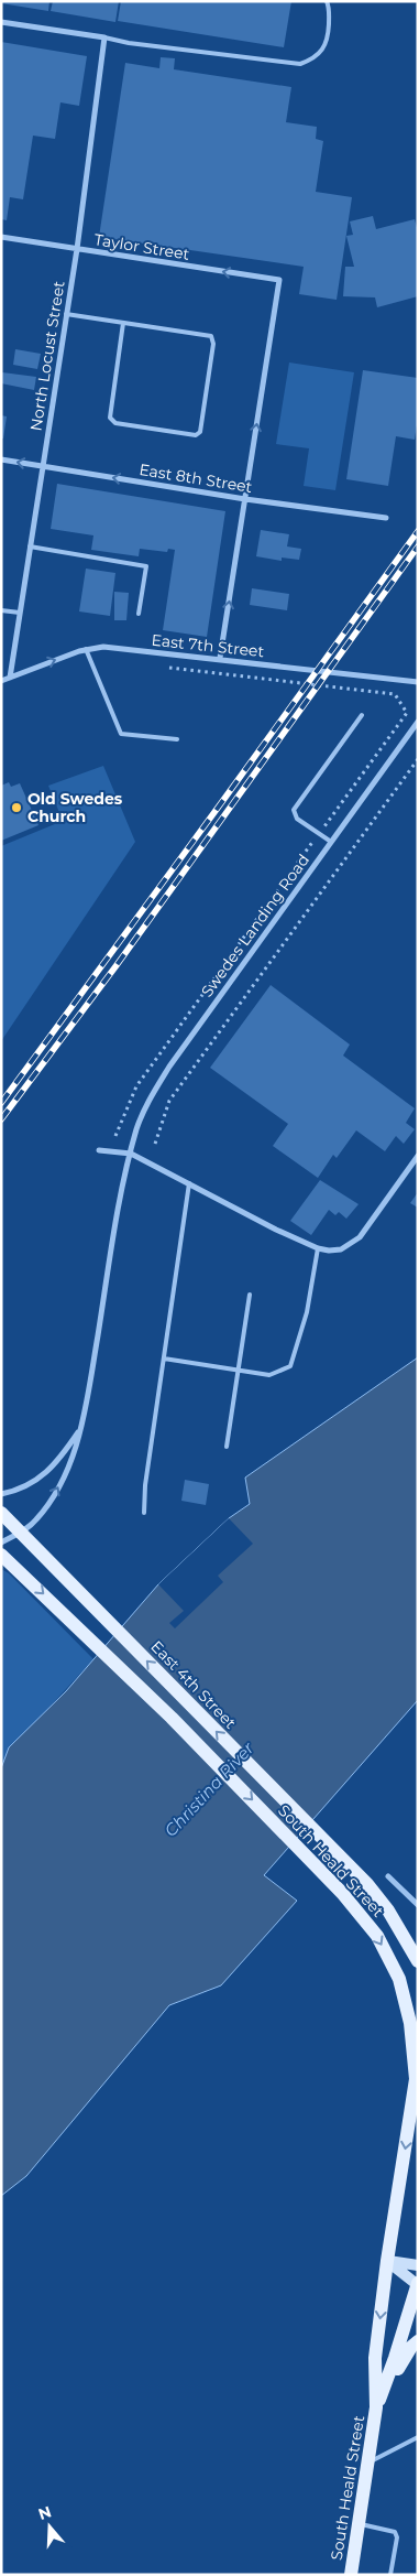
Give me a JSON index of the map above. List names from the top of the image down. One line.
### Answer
{"streets":{"main road":["East 4th Street","South Heald Street"],"street":["Taylor Street","North Locust Street","East 8th Street","East 7th Street","Swedes Landing Road"]},"crossings":[["Taylor Street","North Locust Street"],["Taylor Street","East 8th Street"],["North Locust Street","East 8th Street"],["North Locust Street","East 7th Street"],["Swedes Landing Road","East 4th Street"]],"one_way":["East 8th Street","East 4th Street","South Heald Street"],"water":["Christina River"],"places":["Old Swedes Church"],"north":"top"}
